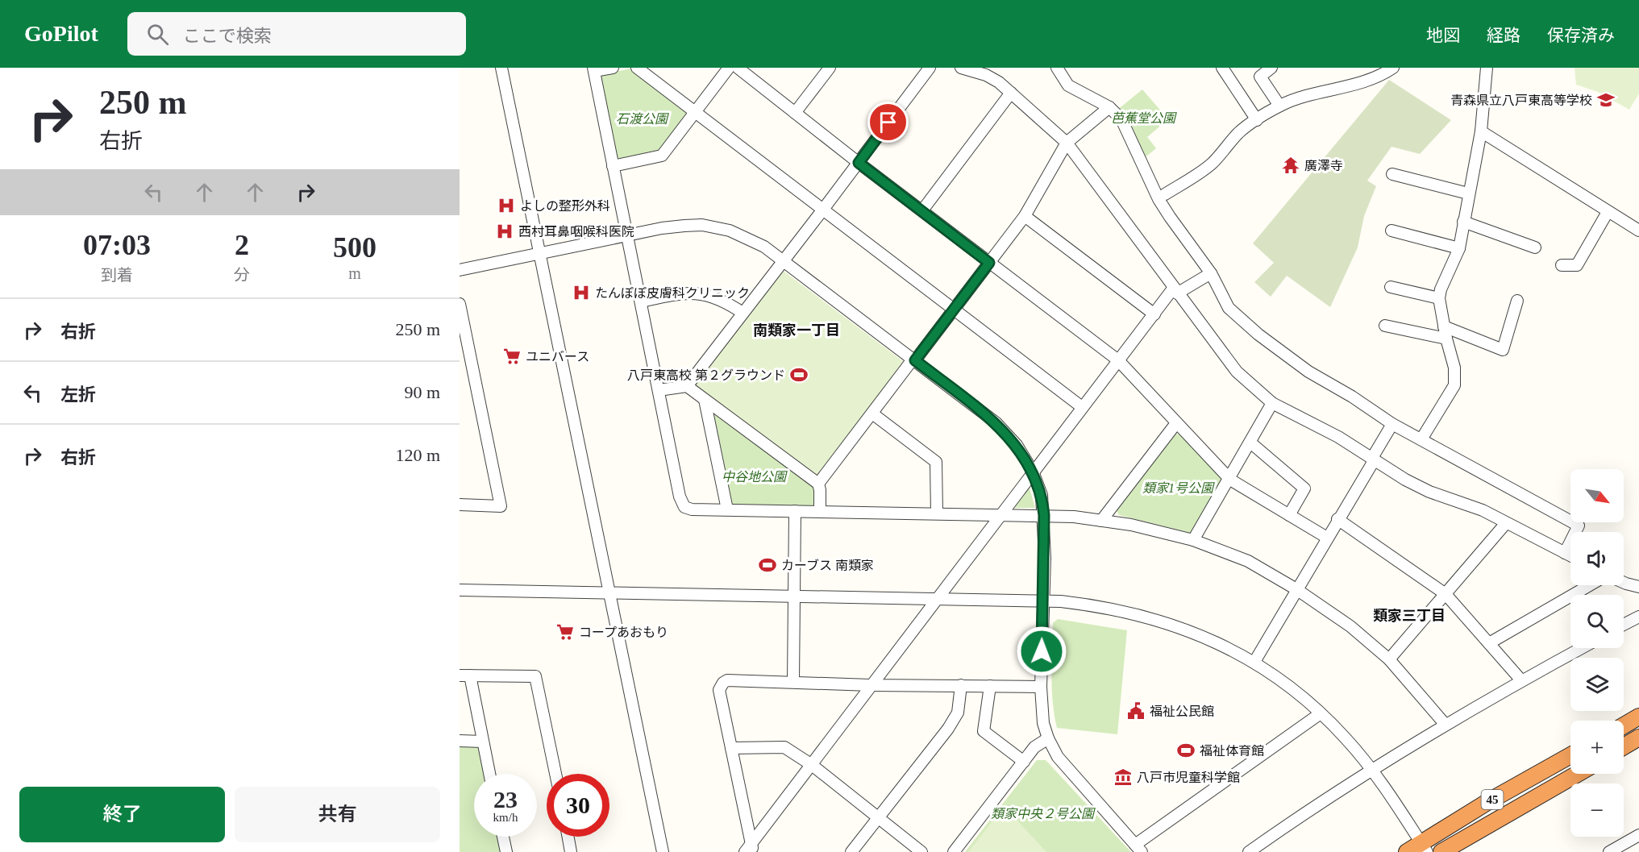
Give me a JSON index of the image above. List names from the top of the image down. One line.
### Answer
{"streets":{"highway":["45"]},"districts":["南類家一丁目","類家三丁目"],"parks":["芭蕉堂公園","石渡公園","中谷地公園","類家1号公園","類家中央２号公園"],"places":{"school or university":["青森県立八戸東高等学校"],"temple":["廣澤寺"],"hospital":["よしの整形外科","西村耳鼻咽喉科医院","たんぽぽ皮膚科クリニック"],"supermarket":["ユニバース","コープあおもり"],"sports":["八戸東高校 第２グラウンド","カーブス 南類家","福祉体育館"],"public building":["福祉公民館"],"museum":["八戸市児童科学館"]},"north":"bottom right","page":{"header":"GoPilot","search":"ここで検索","nav":["地図","経路","保存済み"],"turn":["250 m","右折"],"eta":["07:03","到着","2","分","500","m"],"list":[{"name":"右折","value":"250 m"},{"name":"左折","value":"90 m"},{"name":"右折","value":"120 m"}],"map_buttons":["+","−"],"speed":"23 km/h","limit":"30","buttons":["終了","共有"]}}
